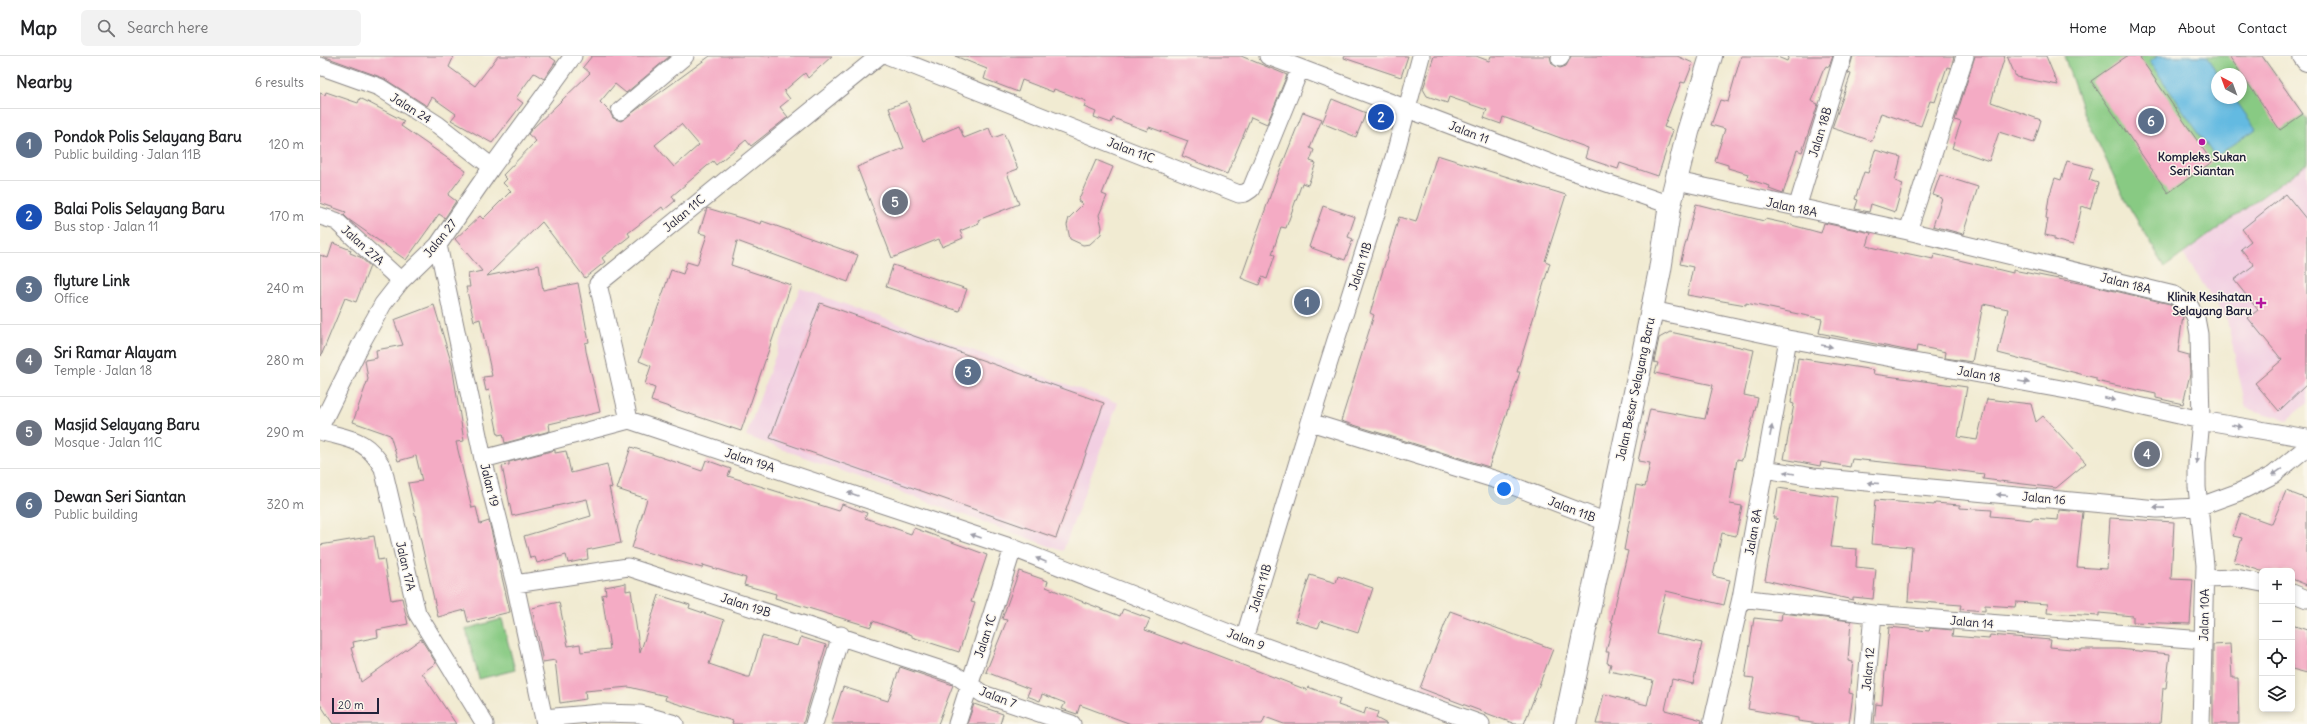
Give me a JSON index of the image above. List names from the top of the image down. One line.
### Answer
{"streets":{"street":["Jalan 24","Jalan 11","Jalan 18B","Jalan 11C","Jalan 18A","Jalan 27","Jalan 27A","Jalan 11B","Jalan 18","Jalan Besar Selayang Baru","Jalan 19A","Jalan 19","Jalan 16","Jalan 8A","Jalan 17A","Jalan 19B","Jalan 10A","Jalan 14","Jalan 1C","Jalan 9","Jalan 12","Jalan 7"]},"crossings":[["Jalan 24","Jalan 27"],["Jalan 11","Jalan 11C"],["Jalan 11","Jalan 11B"],["Jalan 11","Jalan Besar Selayang Baru"],["Jalan 18B","Jalan 18A"],["Jalan 11C","Jalan 19A"],["Jalan 18A","Jalan 18"],["Jalan 18A","Jalan Besar Selayang Baru"],["Jalan 18A","Jalan 16"],["Jalan 18A","Jalan 10A"],["Jalan 27","Jalan 27A"],["Jalan 27","Jalan 19"],["Jalan 11B","Jalan Besar Selayang Baru"],["Jalan 11B","Jalan 9"],["Jalan 18","Jalan Besar Selayang Baru"],["Jalan 18","Jalan 8A"],["Jalan 19A","Jalan 1C"],["Jalan 19A","Jalan 9"],["Jalan 19","Jalan 19B"],["Jalan 16","Jalan 8A"],["Jalan 16","Jalan 10A"],["Jalan 8A","Jalan 14"],["Jalan 19B","Jalan 1C"],["Jalan 19B","Jalan 7"],["Jalan 10A","Jalan 14"],["Jalan 14","Jalan 12"],["Jalan 1C","Jalan 9"],["Jalan 1C","Jalan 7"]],"one_way":["Jalan 18","Jalan 19A","Jalan 16","Jalan 9"],"places":{"other":["Kompleks Sukan Seri Siantan"],"health":["Klinik Kesihatan Selayang Baru"]},"scale_bar":"20 m","north":"top left","page":{"header":"Map","search":"Search here","nav":["Home","Map","About","Contact"],"heading":["Nearby","6 results"],"pins":["2","6","5","1","3","4"],"list":[{"mark":"1","name":"Pondok Polis Selayang Baru","note":"Public building · Jalan 11B","value":"120 m"},{"mark":"2","name":"Balai Polis Selayang Baru","note":"Bus stop · Jalan 11","value":"170 m"},{"mark":"3","name":"flyture Link","note":"Office","value":"240 m"},{"mark":"4","name":"Sri Ramar Alayam","note":"Temple · Jalan 18","value":"280 m"},{"mark":"5","name":"Masjid Selayang Baru","note":"Mosque · Jalan 11C","value":"290 m"},{"mark":"6","name":"Dewan Seri Siantan","note":"Public building","value":"320 m"}],"map_buttons":["+","−"],"scale":"20 m"}}
